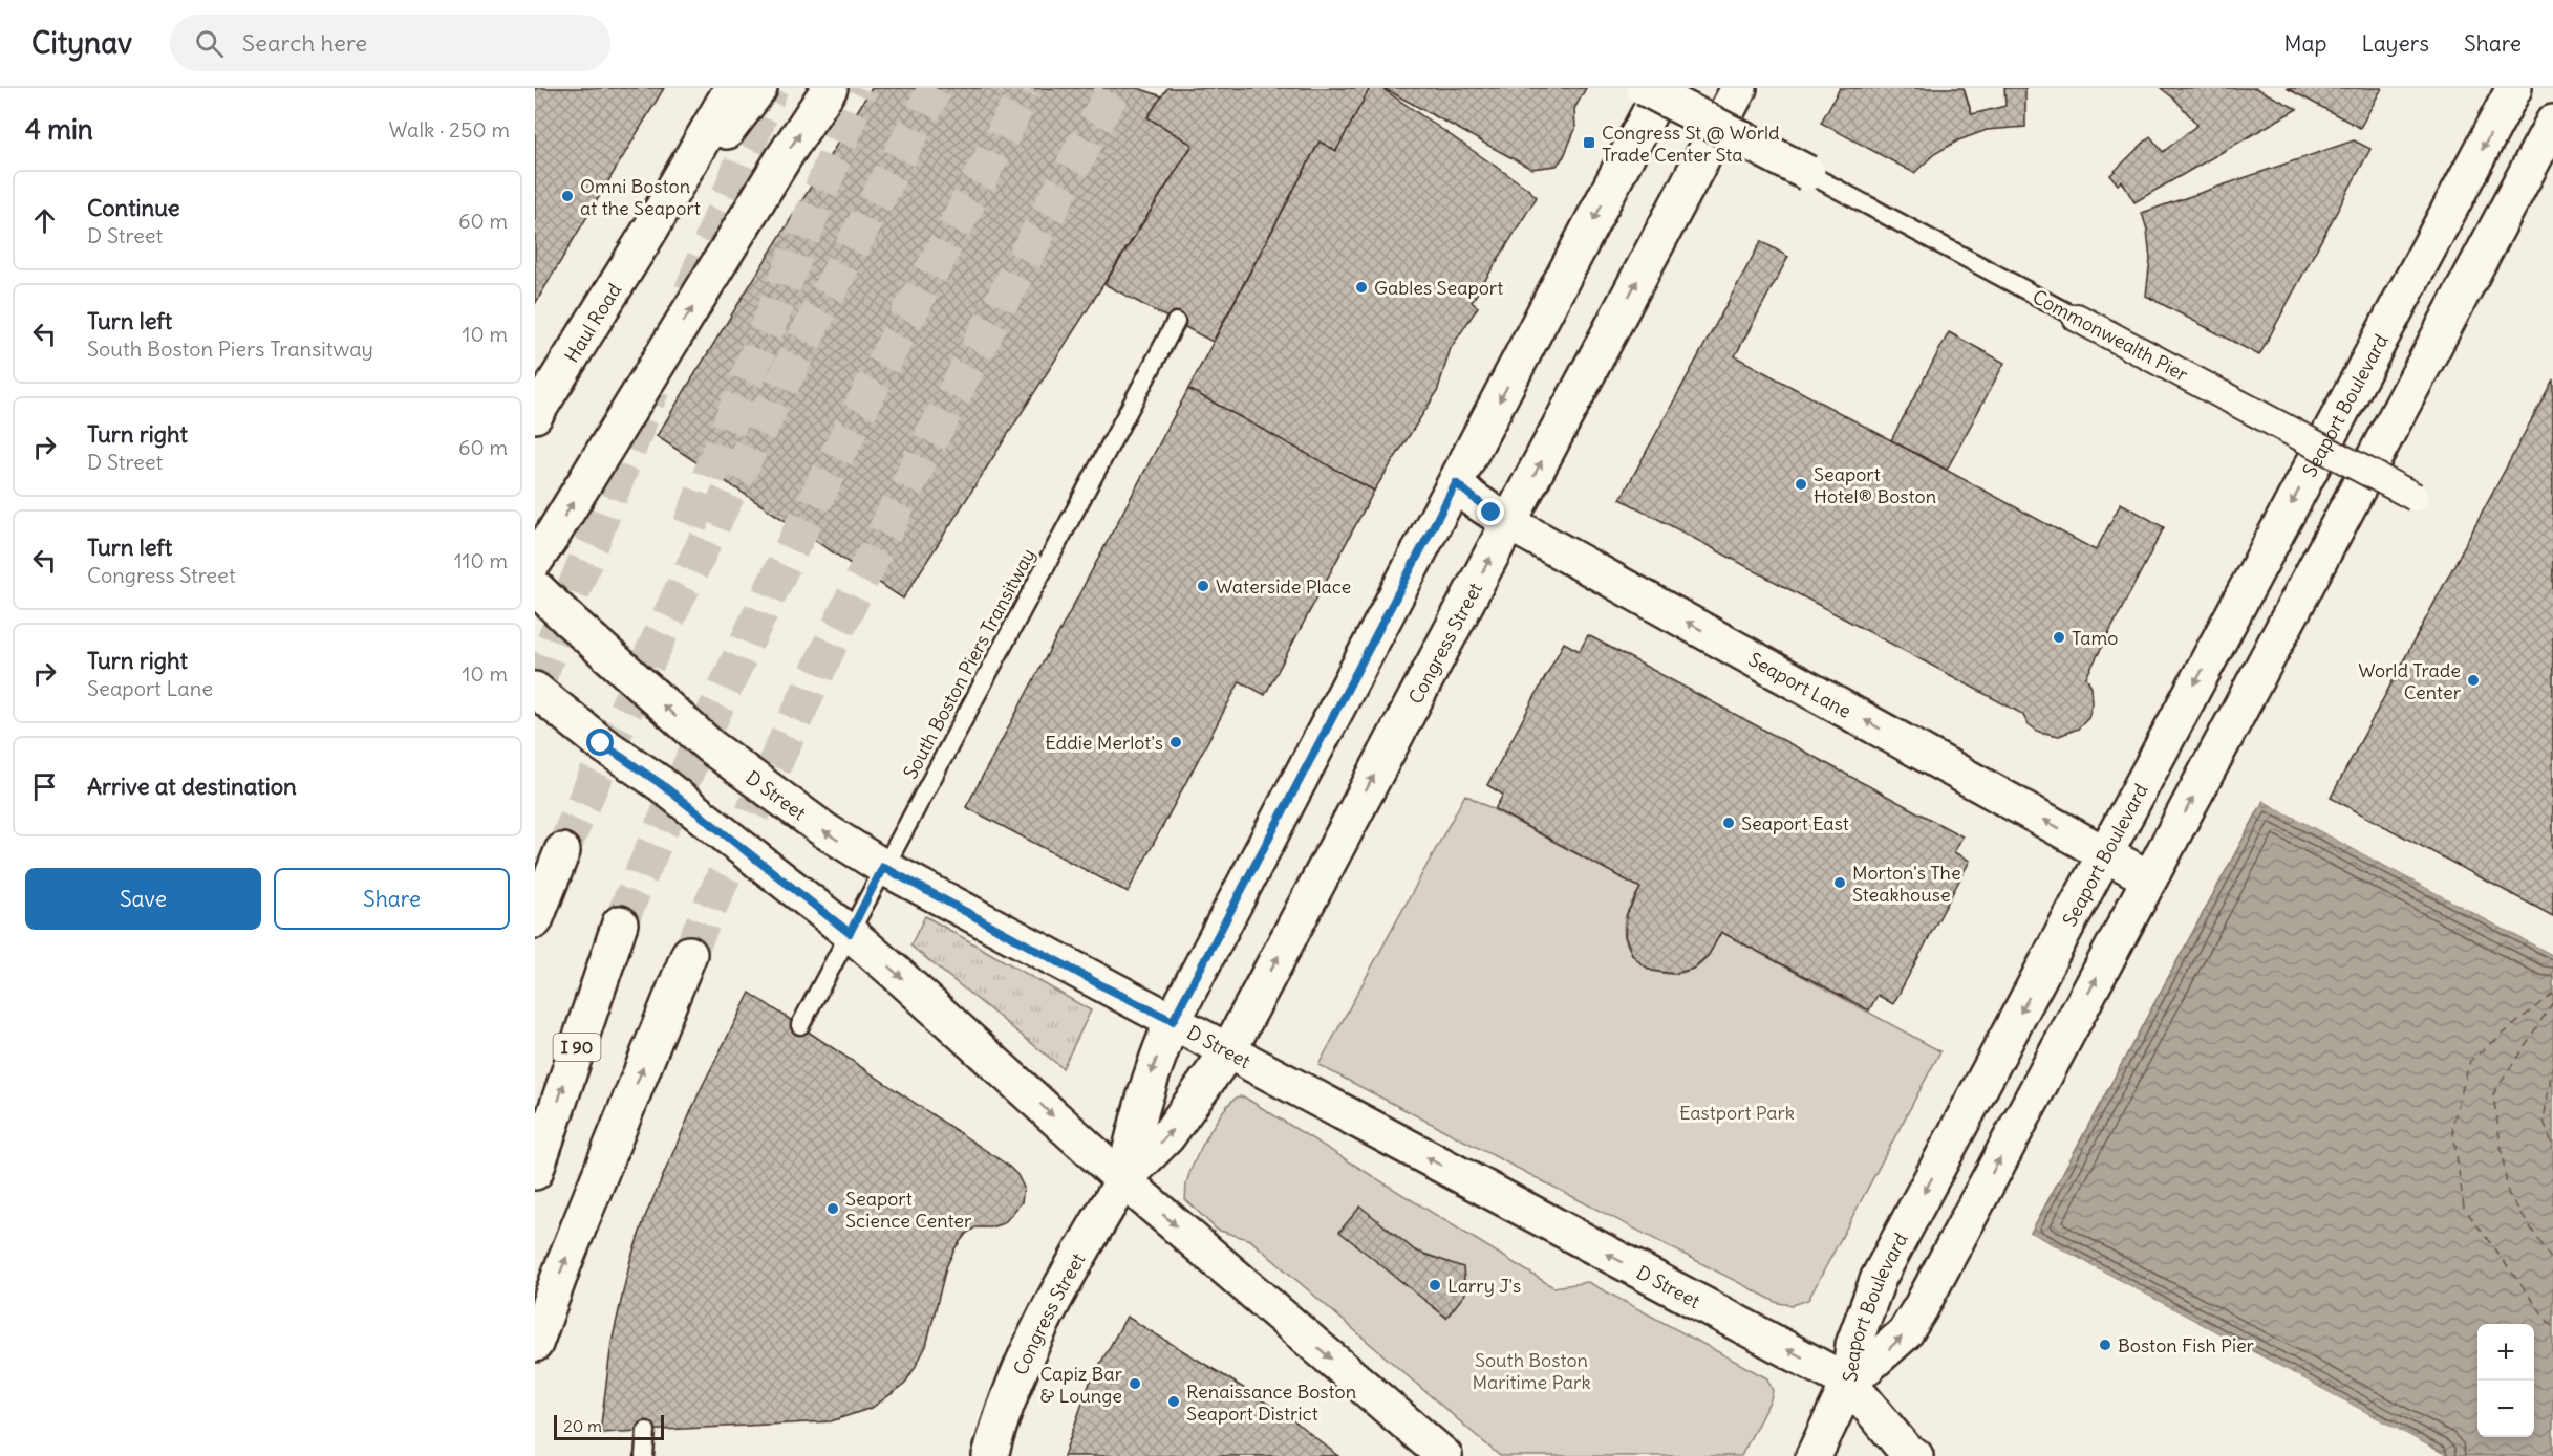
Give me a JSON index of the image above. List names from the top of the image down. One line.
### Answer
{"streets":{"main road":["Haul Road","Seaport Boulevard","Congress Street","Seaport Lane","D Street","I 90"],"street":["Commonwealth Pier"],"lane":["South Boston Piers Transitway"]},"crossings":[["Seaport Boulevard","Seaport Lane"],["Seaport Boulevard","D Street"],["Congress Street","Seaport Lane"],["Congress Street","D Street"],["South Boston Piers Transitway","D Street"]],"one_way":["Seaport Lane"],"parks":["Eastport Park","South Boston Maritime Park"],"places":{"transit":["Congress St @ World Trade Center Sta"],"other":["Omni Boston at the Seaport","Gables Seaport","Seaport Hotel® Boston","Waterside Place","Tamo","World Trade Center","Eddie Merlot's","Seaport East","Morton's The Steakhouse","Seaport Science Center","Larry J's","Boston Fish Pier","Capiz Bar & Lounge","Renaissance Boston Seaport District"]},"scale_bar":"20 m","page":{"header":"Citynav","search":"Search here","nav":["Map","Layers","Share"],"heading":["4 min","Walk · 250 m"],"list":[["Continue","D Street","60 m"],["Turn left","South Boston Piers Transitway","10 m"],["Turn right","D Street","60 m"],["Turn left","Congress Street","110 m"],["Turn right","Seaport Lane","10 m"],"Arrive at destination"],"buttons":["Save","Share"],"map_buttons":["+","−"],"scale":"20 m"}}
